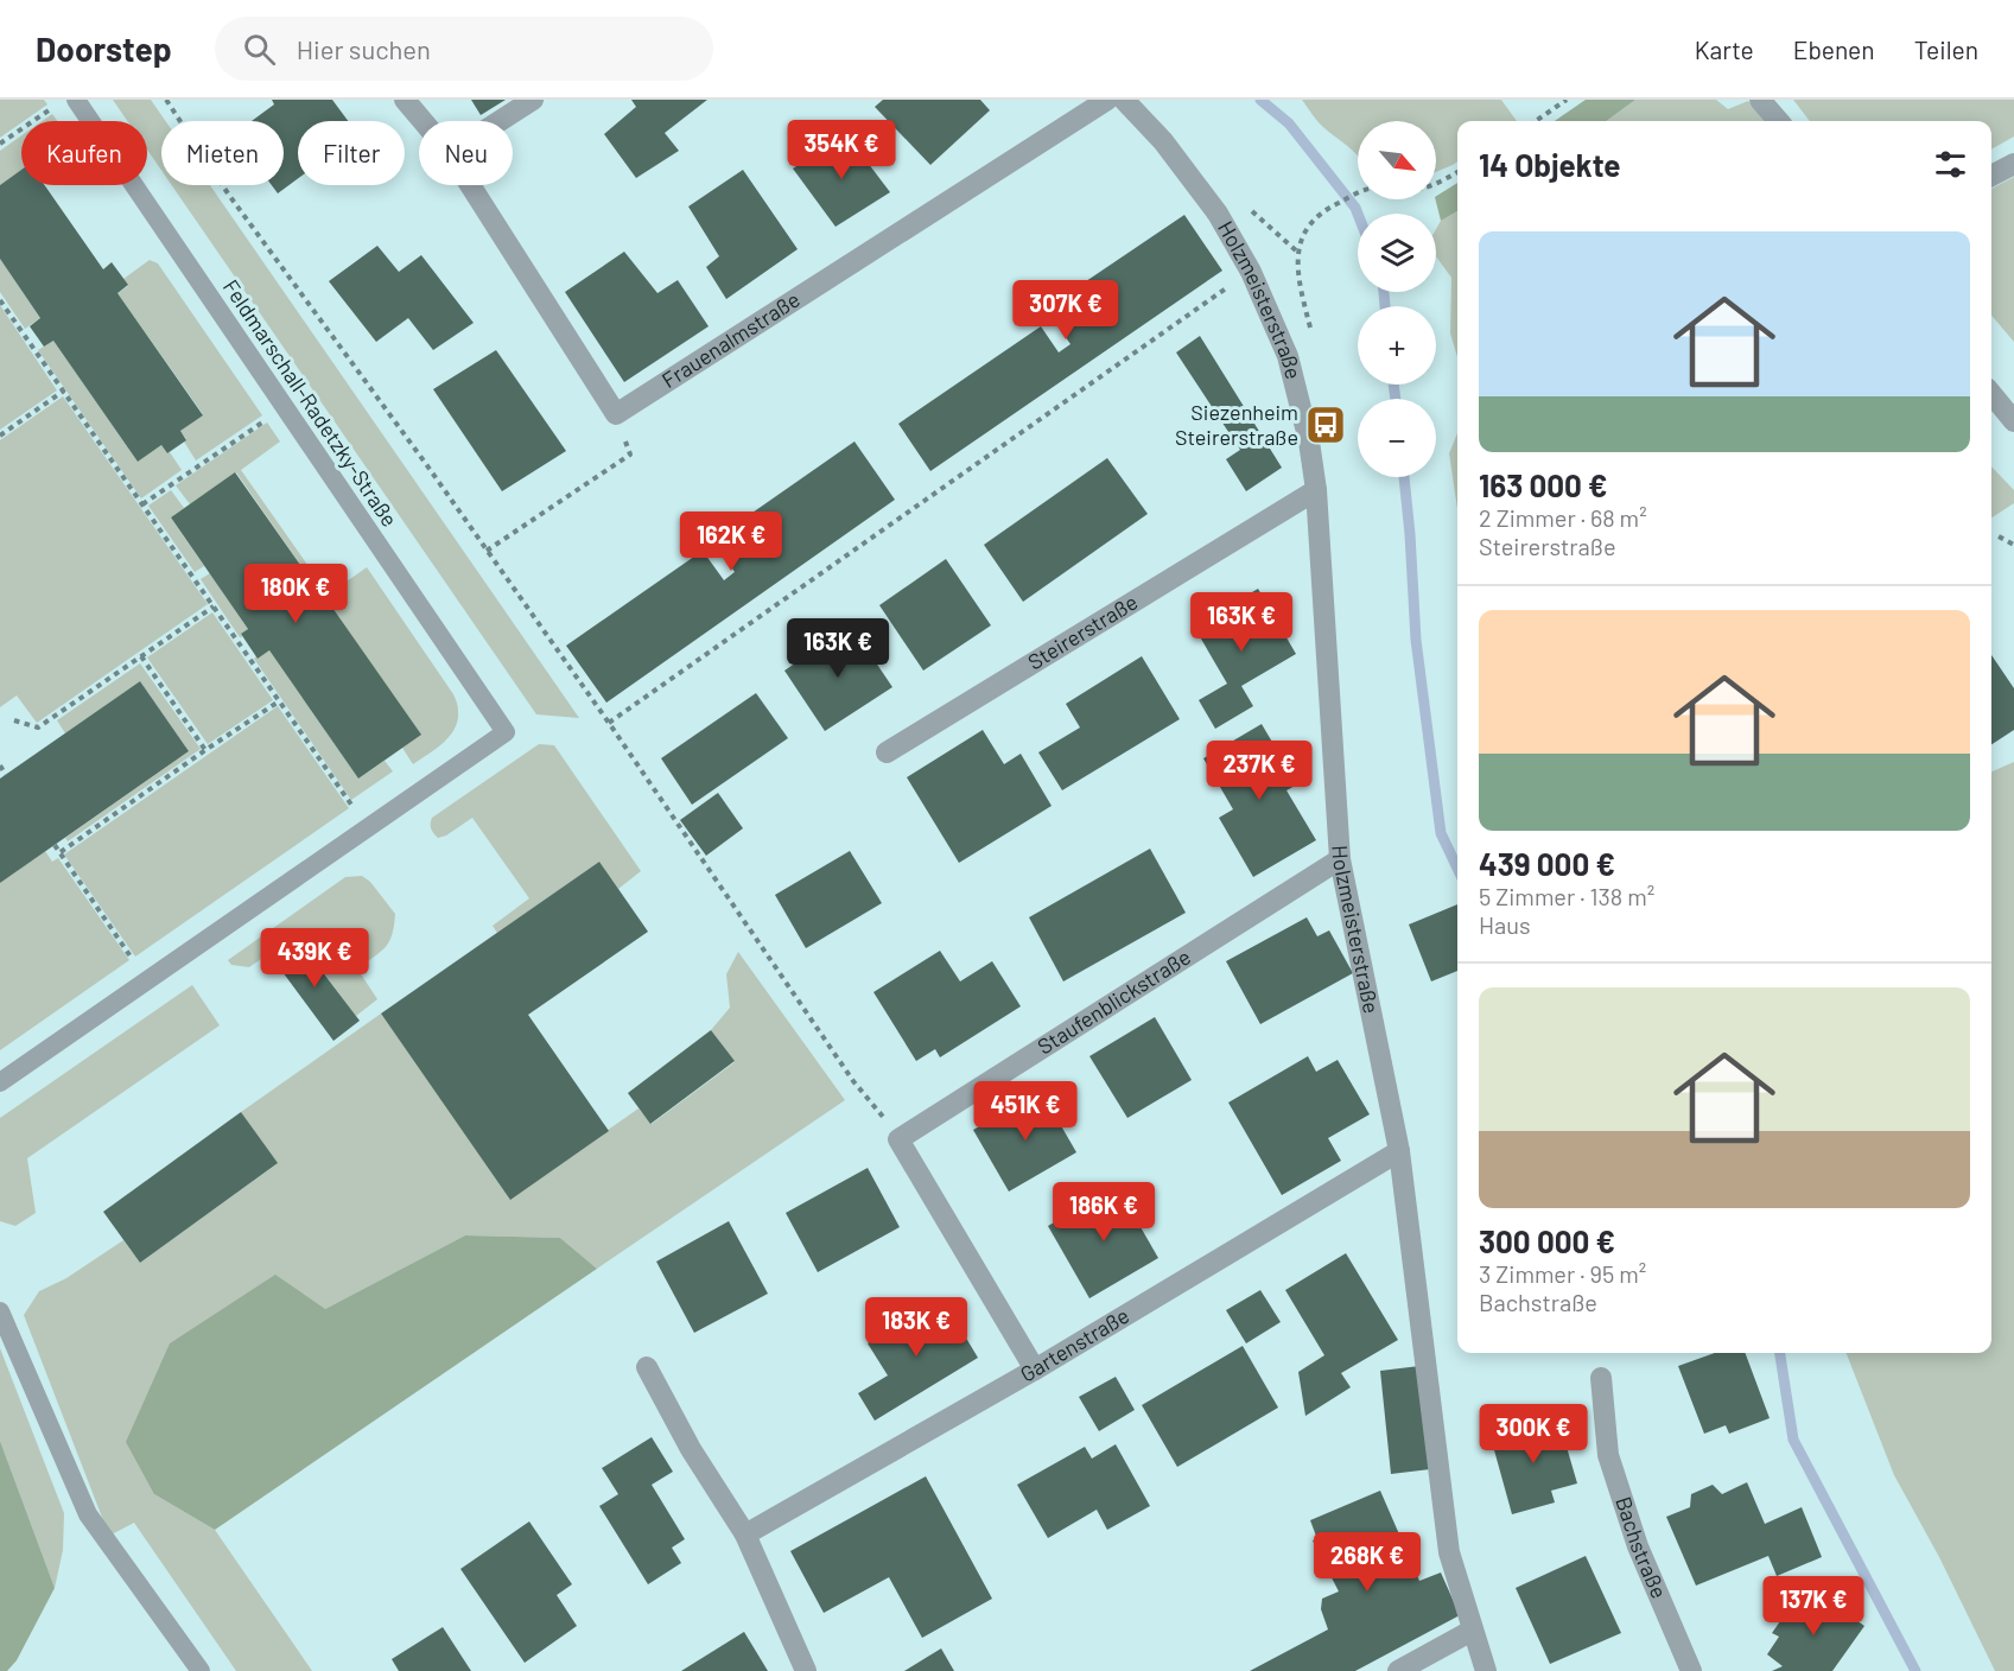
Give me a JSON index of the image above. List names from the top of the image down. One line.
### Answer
{"streets":{"street":["Holzmeisterstraße","Frauenalmstraße","Steirerstraße","Staufenblickstraße","Gartenstraße","Bachstraße"],"lane":["Feldmarschall-Radetzky-Straße"]},"crossings":[["Holzmeisterstraße","Steirerstraße"],["Holzmeisterstraße","Staufenblickstraße"],["Holzmeisterstraße","Gartenstraße"]],"places":{"bus stop":["Siezenheim Steirerstraße"]},"north":"bottom right","page":{"header":"Doorstep","search":"Hier suchen","nav":["Karte","Ebenen","Teilen"],"price":["354K €","307K €","162K €","180K €","163K €","163K €","237K €","439K €","451K €","186K €","183K €","300K €","268K €","137K €"],"map_buttons":["+","−"],"chip":["Kaufen","Mieten","Filter","Neu"],"heading":"14 Objekte","list":[{"name":"163 000 €","note":"2 Zimmer · 68 m² · Steirerstraße"},{"name":"439 000 €","note":"5 Zimmer · 138 m² · Haus"},{"name":"300 000 €","note":"3 Zimmer · 95 m² · Bachstraße"}]}}
